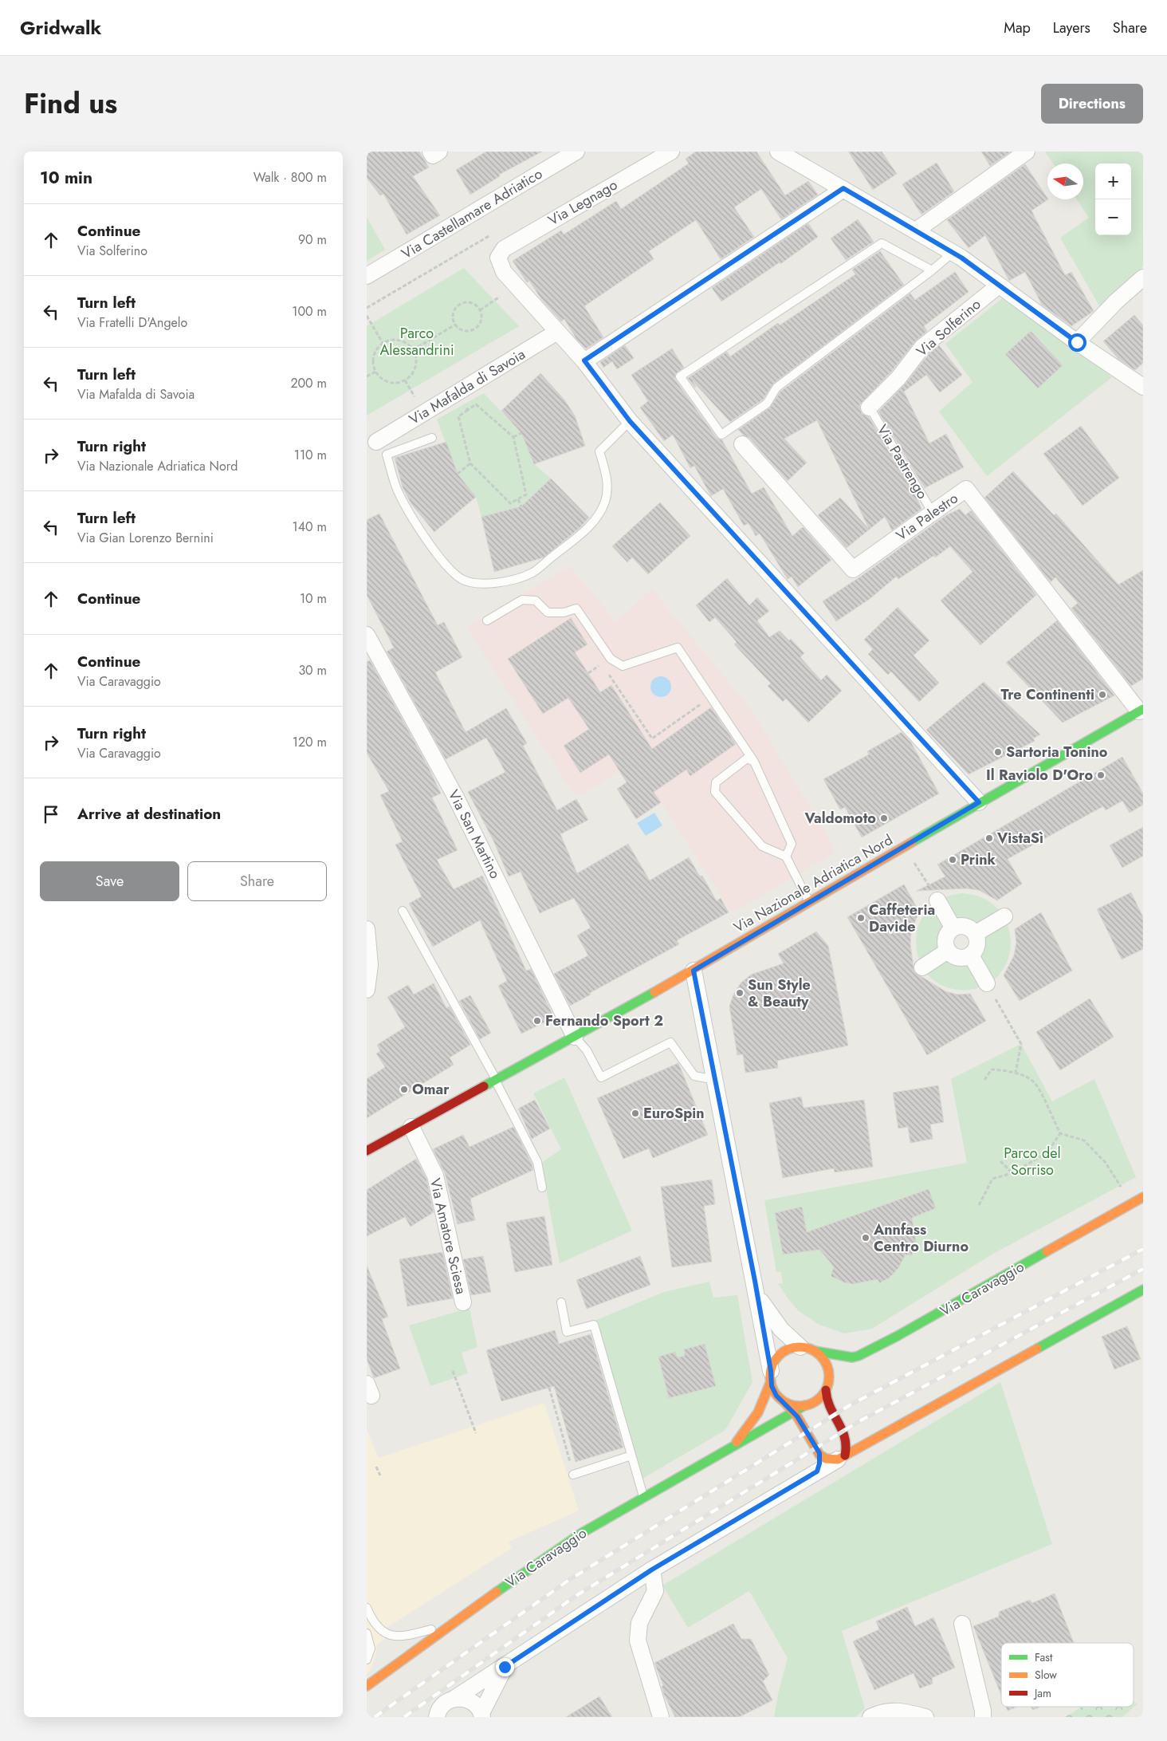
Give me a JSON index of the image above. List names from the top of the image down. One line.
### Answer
{"streets":{"street":["Via Legnago","Via Castellamare Adriatico","Via Solferino","Via Mafalda di Savoia","Via Palestro","Via San Martino","Via Nazionale Adriatica Nord","Via Amatore Sciesa","Via Caravaggio"],"lane":["Via Pastrengo"]},"crossings":[["Via Legnago","Via Mafalda di Savoia"],["Via Solferino","Via Pastrengo"],["Via Pastrengo","Via Palestro"],["Via Palestro","Via Nazionale Adriatica Nord"],["Via San Martino","Via Nazionale Adriatica Nord"],["Via Nazionale Adriatica Nord","Via Amatore Sciesa"]],"parks":["Parco Alessandrini","Parco del Sorriso"],"places":["Tre Continenti","Sartoria Tonino","Il Raviolo D'Oro","Valdomoto","VistaSì","Prink","Caffeteria Davide","Sun Style & Beauty","Fernando Sport 2","Omar","EuroSpin","Annfass Centro Diurno"],"legend":["Fast","Slow","Jam"],"north":"left","page":{"header":"Gridwalk","nav":["Map","Layers","Share"],"title":"Find us","buttons":["Directions",["Save","Share"]],"heading":["10 min","Walk · 800 m"],"map_buttons":["+","−"],"list":[["Continue","Via Solferino","90 m"],["Turn left","Via Fratelli D'Angelo","100 m"],["Turn left","Via Mafalda di Savoia","200 m"],["Turn right","Via Nazionale Adriatica Nord","110 m"],["Turn left","Via Gian Lorenzo Bernini","140 m"],["Continue","10 m"],["Continue","Via Caravaggio","30 m"],["Turn right","Via Caravaggio","120 m"],"Arrive at destination"]}}
